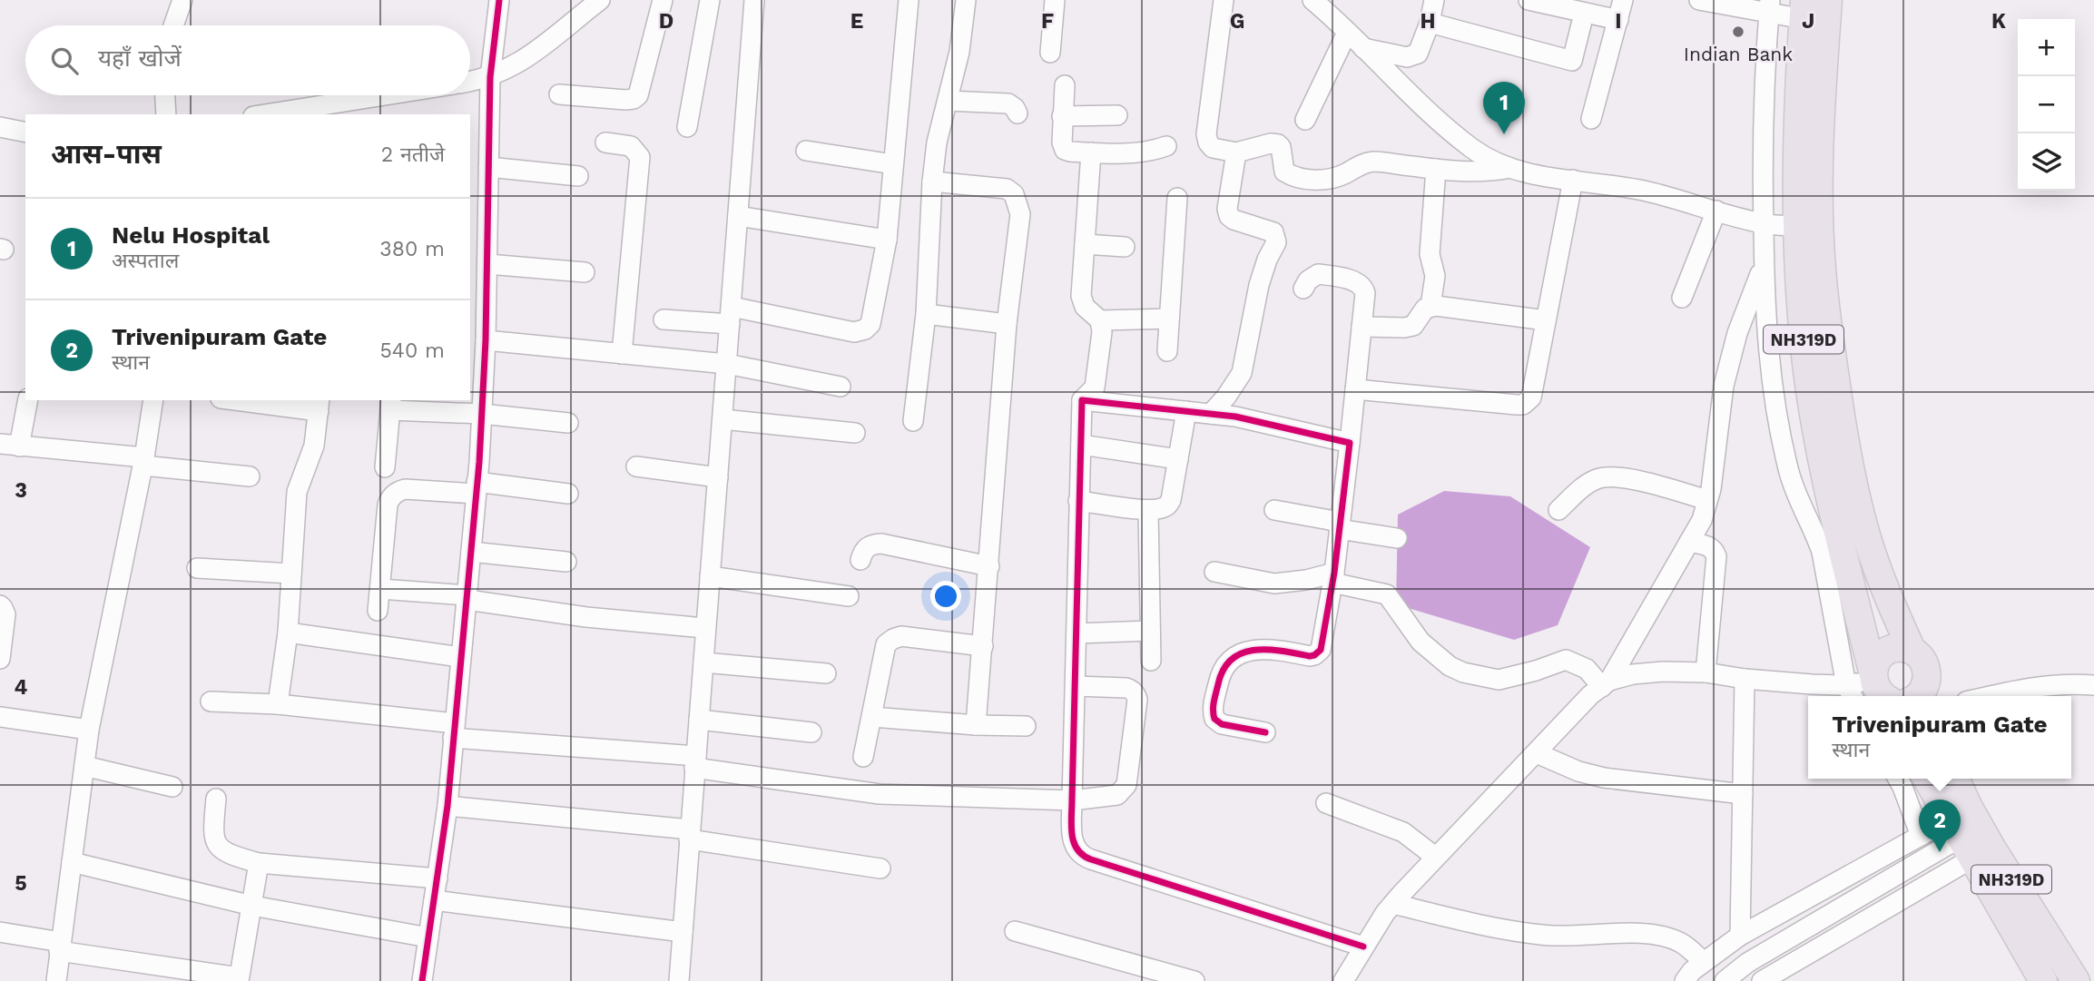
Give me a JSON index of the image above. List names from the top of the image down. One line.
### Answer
{"streets":{"highway":["NH319D"]},"places":["Indian Bank"],"page":{"map_buttons":["+","−"],"search":"यहाँ खोजें","pins":["1","2"],"heading":["आस-पास","2 नतीजे"],"list":[{"mark":"1","name":"Nelu Hospital","note":"अस्पताल","value":"380 m"},{"mark":"2","name":"Trivenipuram Gate","note":"स्थान","value":"540 m"}],"popup":["Trivenipuram Gate","स्थान"]},"grid":{"columns":["D","E","F","G","H","I","J","K"],"rows":["3","4","5"]}}
